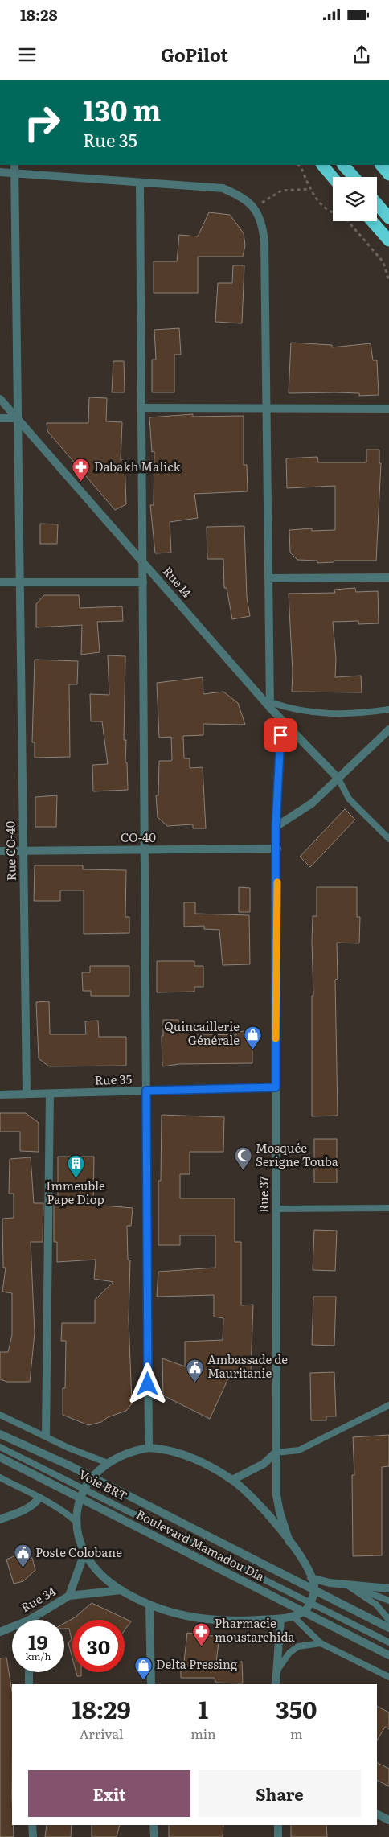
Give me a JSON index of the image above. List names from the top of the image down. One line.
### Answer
{"streets":{"street":["Rue 14","CO-40","Rue CO-40","Rue 35","Rue 37","Boulevard Mamadou Dia","Rue 34"],"lane":["Voie BRT"]},"crossings":[["Rue 14","Rue CO-40"],["Rue 14","Rue 37"],["CO-40","Rue CO-40"],["CO-40","Rue 37"],["Rue CO-40","Rue 35"],["Rue 35","Rue 37"]],"places":{"pharmacy":["Dabakh Malick","Pharmacie moustarchida"],"shop":["Quincaillerie Générale","Delta Pressing"],"mosque":["Mosquée Serigne Touba"],"building":["Immeuble Pape Diop"],"public building":["Ambassade de Mauritanie","Poste Colobane"]},"page":{"status":"18:28","header":"GoPilot","turn":["130 m","Rue 35"],"speed":"19 km/h","limit":"30","eta":["18:29","Arrival","1","min","350","m"],"buttons":["Exit","Share"]}}
